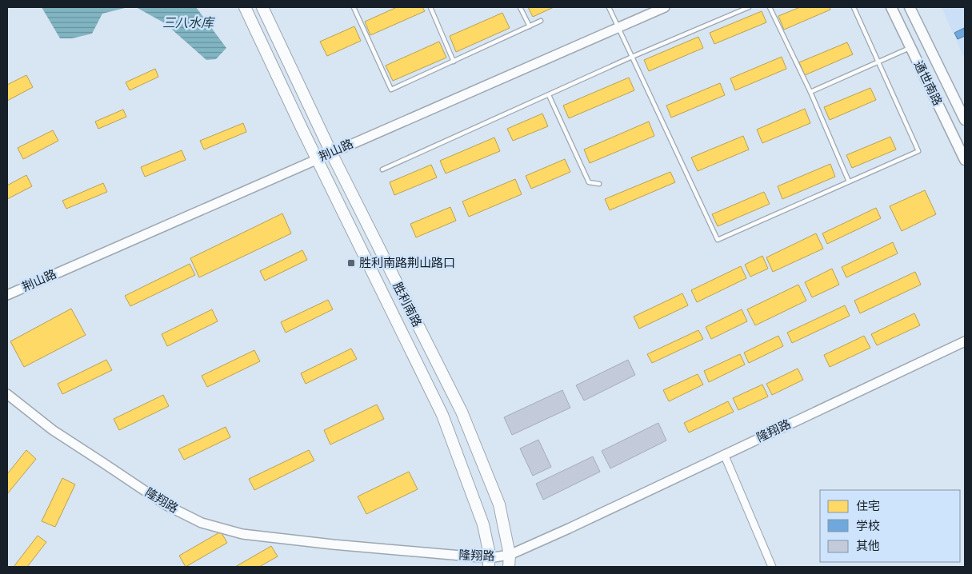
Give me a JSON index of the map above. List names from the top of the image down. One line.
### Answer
{"streets":{"main road":["通世南路","胜利南路"],"street":["荆山路","隆翔路"]},"crossings":[["荆山路","胜利南路"],["胜利南路","隆翔路"]],"water":["三八水库"],"places":{"transit":["胜利南路荆山路口"]},"legend":["住宅","学校","其他"]}
